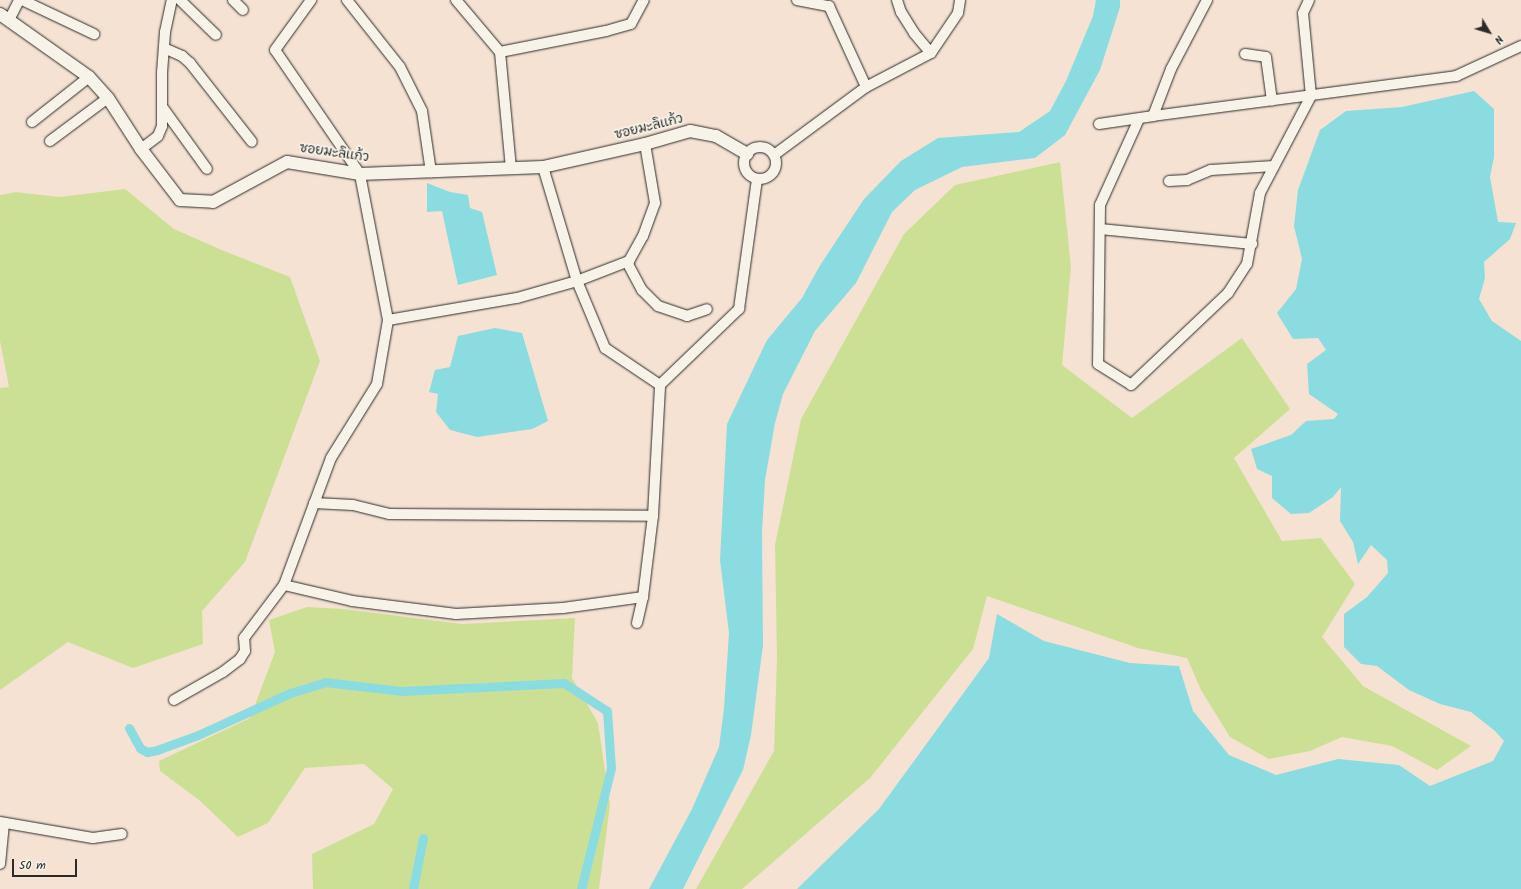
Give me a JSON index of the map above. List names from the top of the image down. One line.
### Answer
{"streets":{"street":["ซอยมะลิแก้ว"]},"scale_bar":"50 m","north":"bottom right"}
